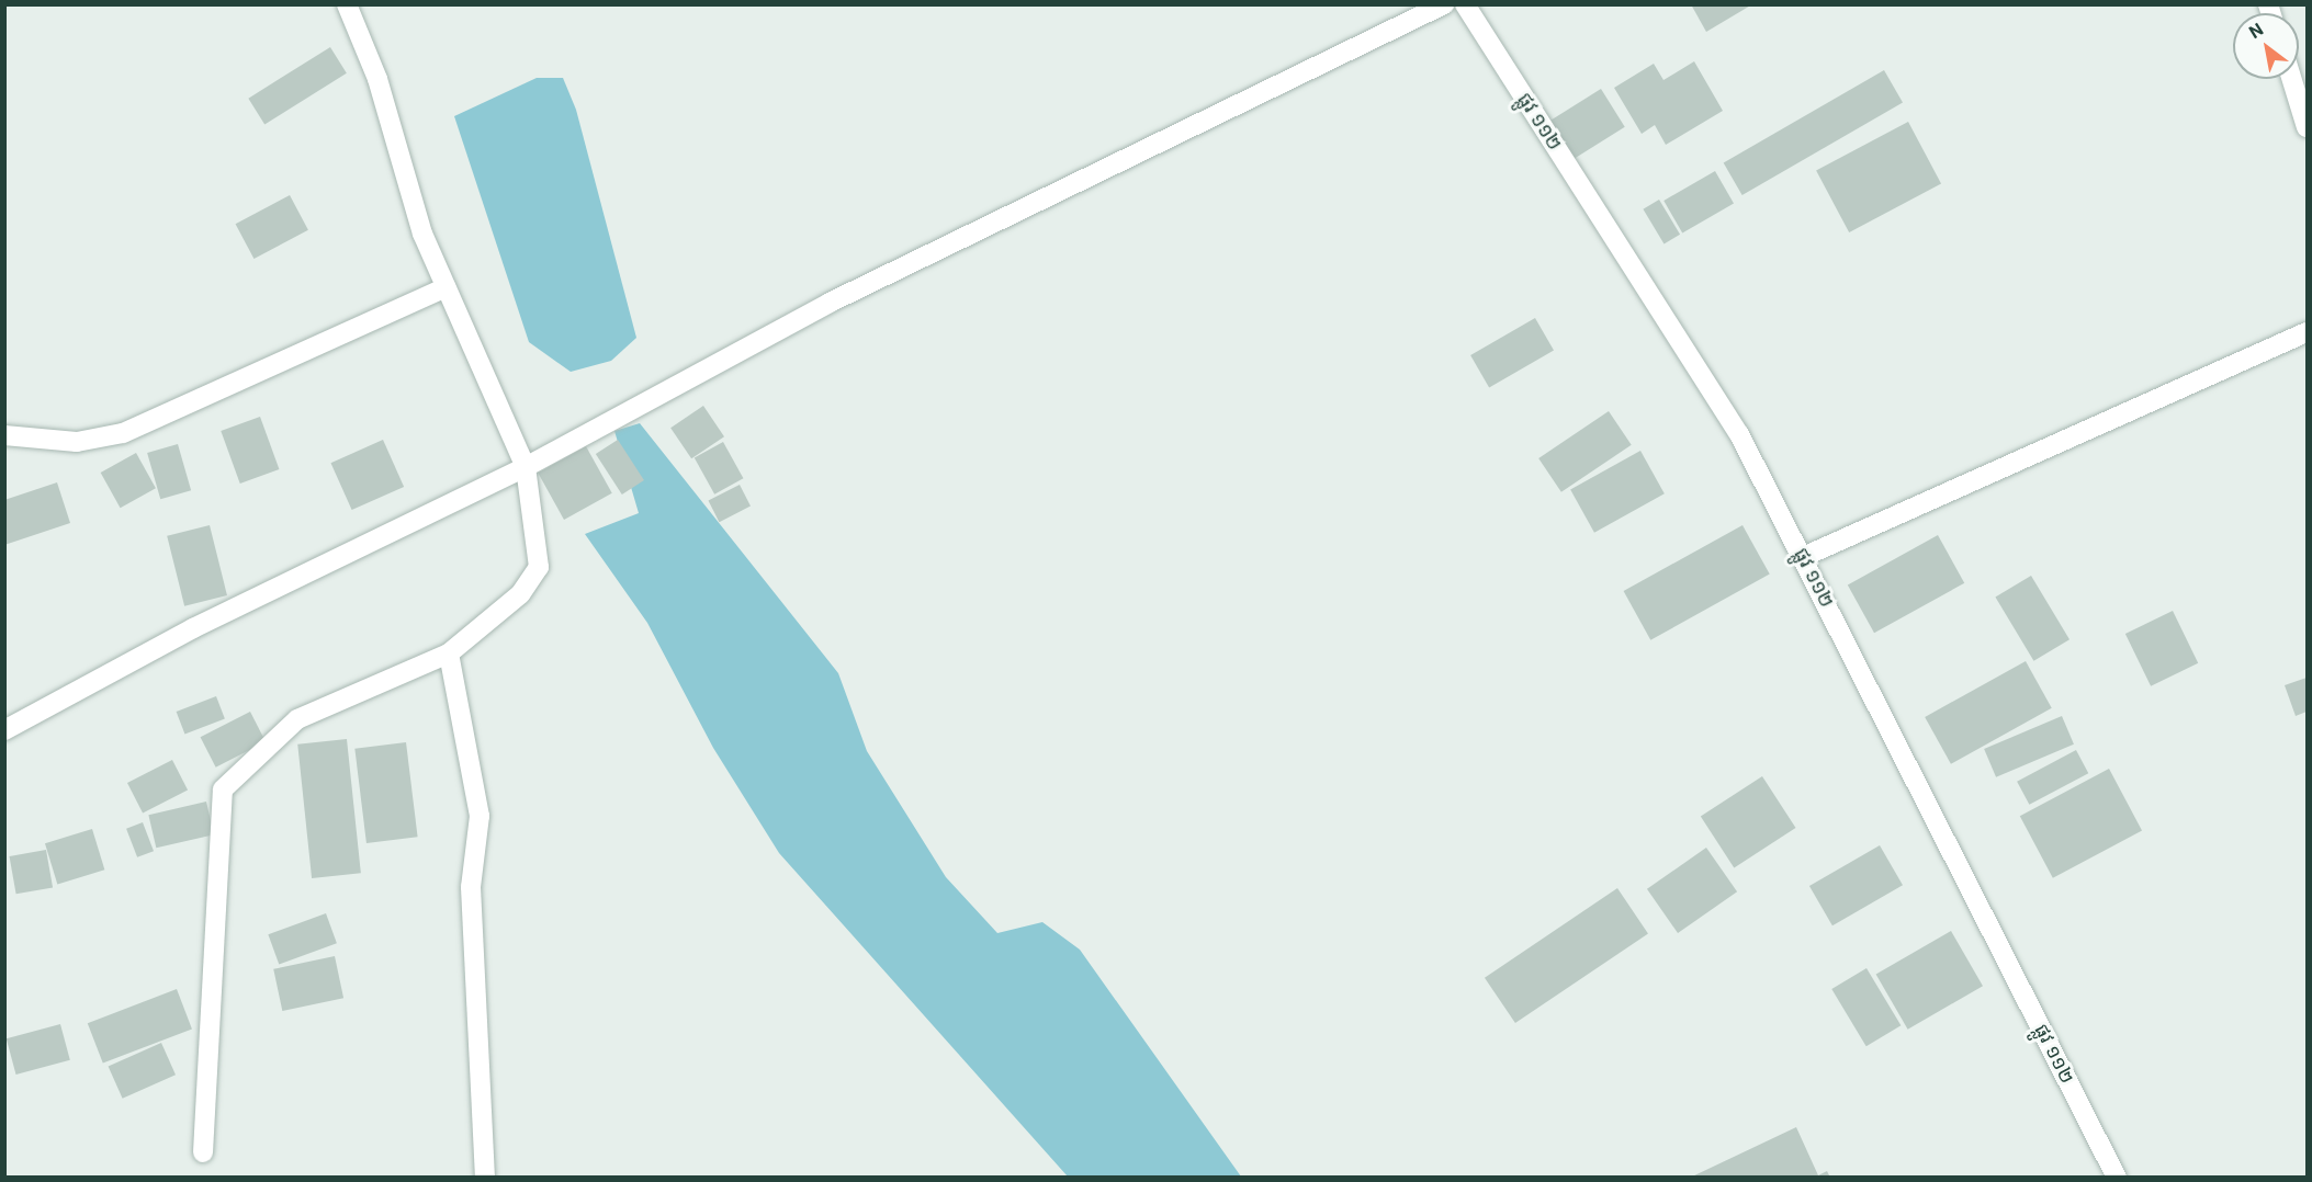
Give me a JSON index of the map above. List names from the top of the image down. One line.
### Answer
{"streets":{"street":["ផ្លូវ ១១២"]},"north":"top left"}
